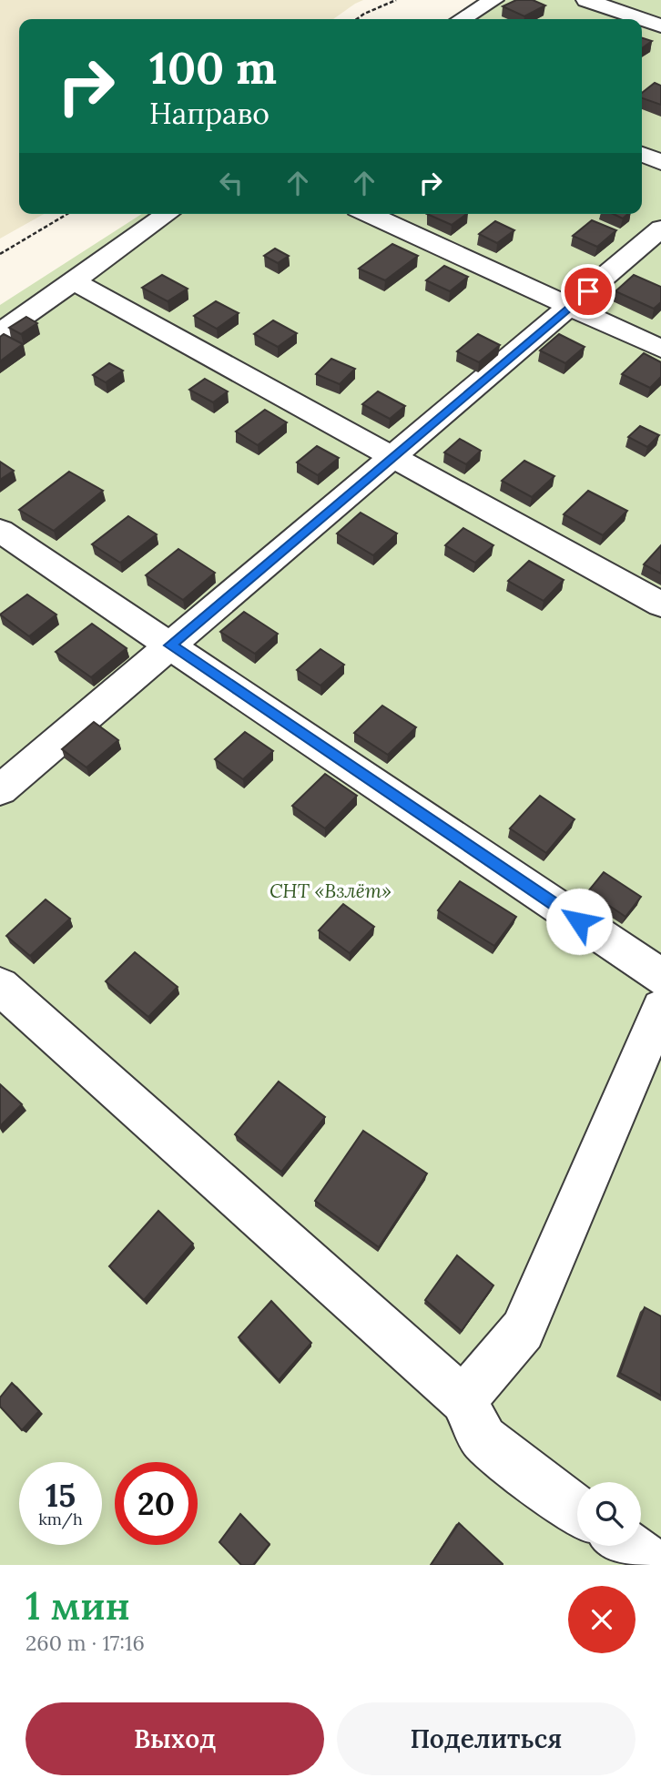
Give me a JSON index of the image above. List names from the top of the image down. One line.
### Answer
{"parks":["СНТ «Взлёт»"],"page":{"turn":["100 m","Направо"],"speed":"15 km/h","limit":"20","heading":["1 мин","260 m · 17:16"],"buttons":["Выход","Поделиться"]}}
